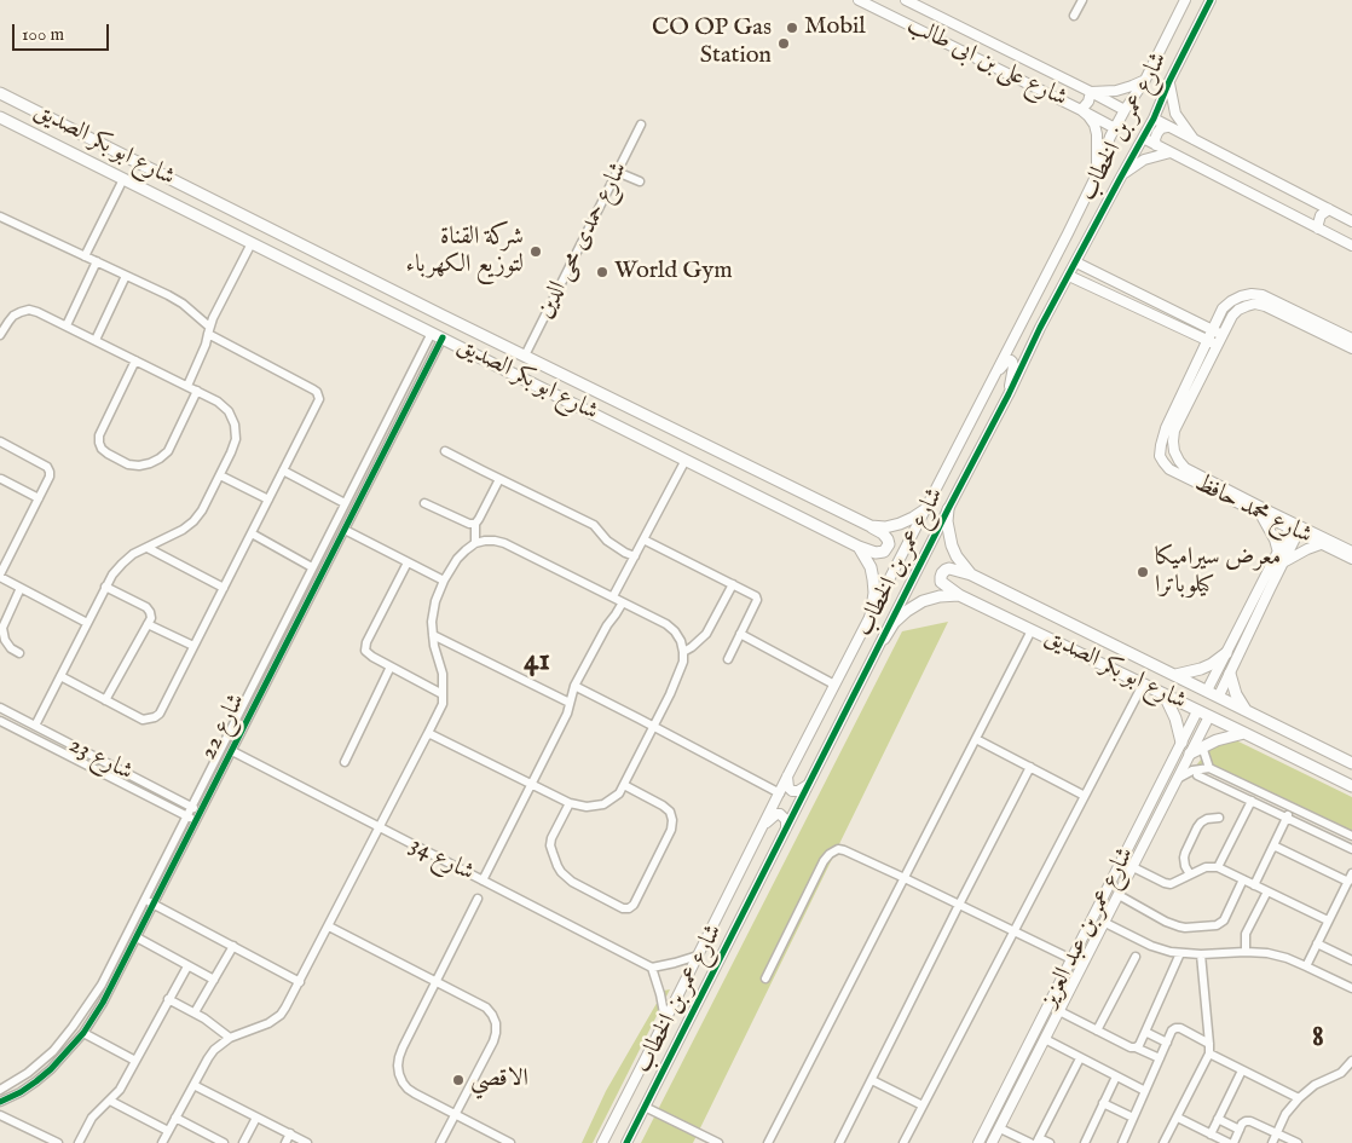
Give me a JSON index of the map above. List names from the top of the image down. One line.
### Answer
{"streets":{"main road":["شارع ابو بكر الصديق"],"street":["شارع على بن ابى طالب","شارع عمر بن الخطاب","شارع حمدى محى الدين","شارع محمد حافظ","شارع 22","شارع 23","شارع 34","شارع عمر بن عبد العزيز"]},"crossings":[["شارع على بن ابى طالب","شارع عمر بن الخطاب"],["شارع عمر بن الخطاب","شارع ابو بكر الصديق"],["شارع ابو بكر الصديق","شارع حمدى محى الدين"],["شارع ابو بكر الصديق","شارع 22"],["شارع ابو بكر الصديق","شارع عمر بن عبد العزيز"],["شارع 22","شارع 23"],["شارع 22","شارع 34"]],"districts":["41","8"],"places":["Mobil","CO OP Gas Station","شركة القناة لتوزيع الكهرباء","World Gym","معرض سيراميكا كيلوباترا","الاقصي"],"scale_bar":"100 m"}
